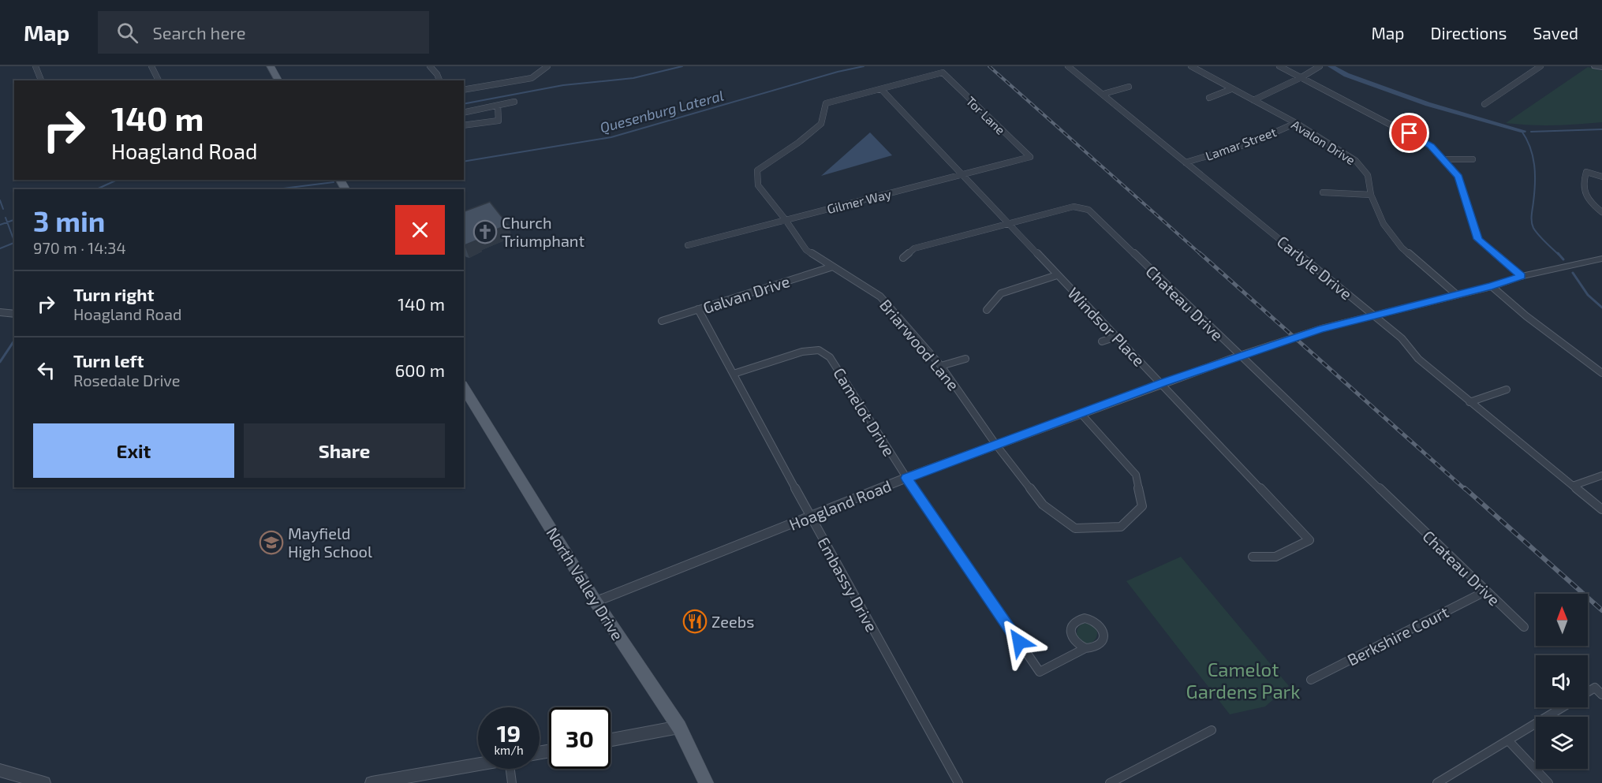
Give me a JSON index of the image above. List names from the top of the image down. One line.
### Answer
{"streets":{"main road":["North Valley Drive"],"street":["Tor Lane","Avalon Drive","Lamar Street","Gilmer Way","Carlyle Drive","Galvan Drive","Chateau Drive","Windsor Place","Briarwood Lane","Camelot Drive","Hoagland Road","Embassy Drive","Berkshire Court"]},"crossings":[["Tor Lane","Gilmer Way"],["Tor Lane","Briarwood Lane"],["Avalon Drive","Lamar Street"],["Avalon Drive","Hoagland Road"],["Lamar Street","Carlyle Drive"],["Gilmer Way","Windsor Place"],["Gilmer Way","Briarwood Lane"],["Carlyle Drive","Hoagland Road"],["Galvan Drive","Briarwood Lane"],["Galvan Drive","Embassy Drive"],["Chateau Drive","Windsor Place"],["Chateau Drive","Hoagland Road"],["Chateau Drive","Berkshire Court"],["Windsor Place","Briarwood Lane"],["Windsor Place","Hoagland Road"],["Briarwood Lane","Hoagland Road"],["Camelot Drive","Hoagland Road"],["Camelot Drive","Embassy Drive"],["Hoagland Road","North Valley Drive"],["Hoagland Road","Embassy Drive"]],"water":["Quesenburg Lateral"],"parks":["Camelot Gardens Park"],"places":{"church":["Church Triumphant"],"school or university":["Mayfield High School"],"restaurant":["Zeebs"]},"north":"top","page":{"header":"Map","search":"Search here","nav":["Map","Directions","Saved"],"turn":["140 m","Hoagland Road"],"heading":["3 min","970 m · 14:34"],"list":[{"name":"Turn right","note":"Hoagland Road","value":"140 m"},{"name":"Turn left","note":"Rosedale Drive","value":"600 m"}],"buttons":["Exit","Share"],"speed":"19 km/h","limit":"30"}}
